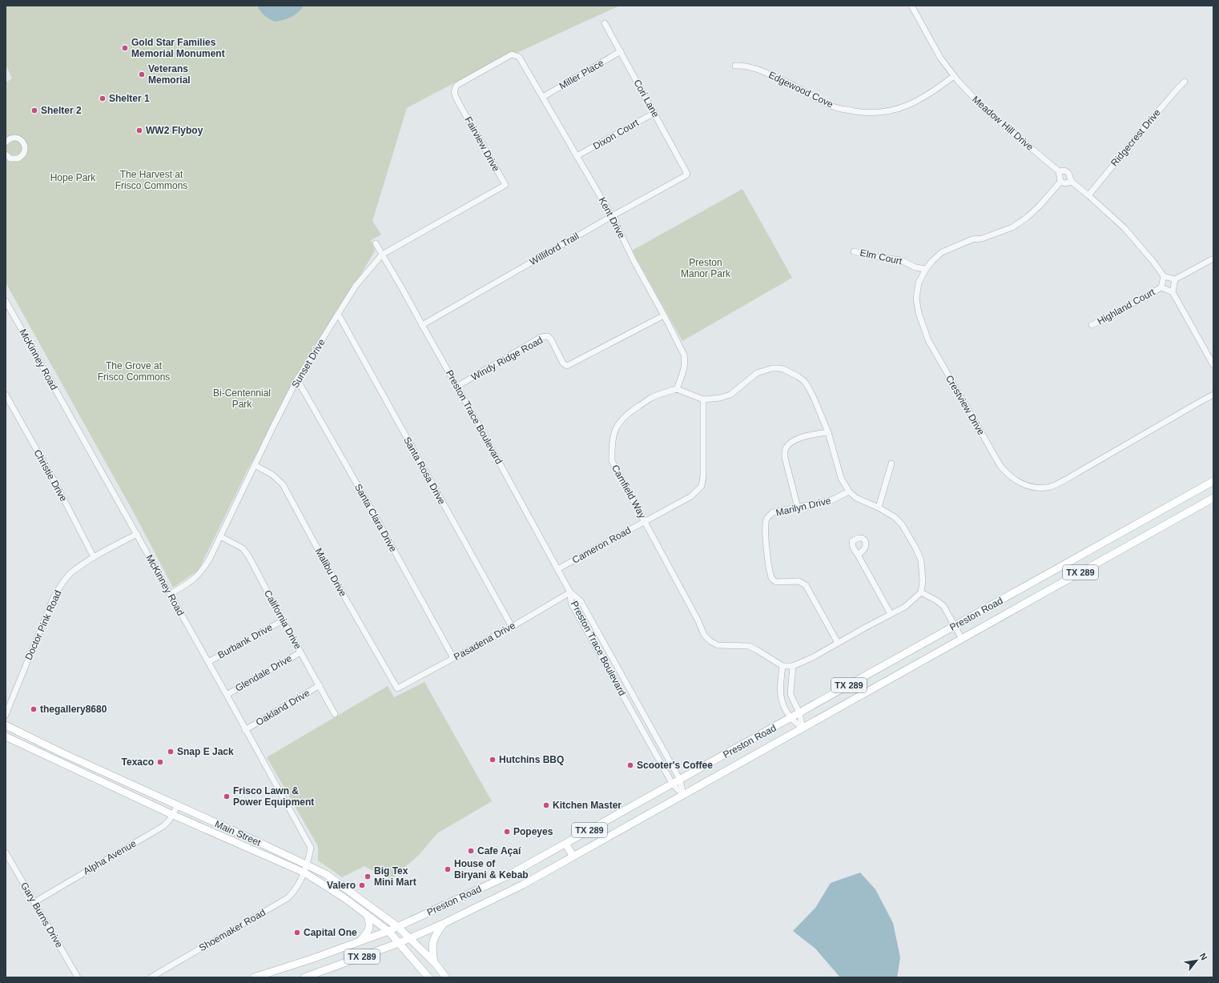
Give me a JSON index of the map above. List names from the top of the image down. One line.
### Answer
{"streets":{"main road":["TX 289","Preston Road","Main Street"],"street":["Miller Place","Edgewood Cove","Cori Lane","Meadow Hill Drive","Dixon Court","Ridgecrest Drive","Fairview Drive","Kent Drive","Williford Trail","Elm Court","Highland Court","Windy Ridge Road","McKinney Road","Sunset Drive","Crestview Drive","Preston Trace Boulevard","Santa Rosa Drive","Christie Drive","Camfield Way","Marilyn Drive","Santa Clara Drive","Cameron Road","Malibu Drive","California Drive","Doctor Pink Road","Burbank Drive","Pasadena Drive","Glendale Drive","Oakland Drive","Alpha Avenue","Gary Burns Drive","Shoemaker Road"]},"crossings":[["Miller Place","Cori Lane"],["Miller Place","Kent Drive"],["Edgewood Cove","Meadow Hill Drive"],["Cori Lane","Dixon Court"],["Cori Lane","Williford Trail"],["Meadow Hill Drive","Ridgecrest Drive"],["Dixon Court","Kent Drive"],["Fairview Drive","Kent Drive"],["Fairview Drive","Sunset Drive"],["Kent Drive","Williford Trail"],["Kent Drive","Windy Ridge Road"],["Kent Drive","Camfield Way"],["Kent Drive","Cameron Road"],["Williford Trail","Preston Trace Boulevard"],["Elm Court","Crestview Drive"],["Windy Ridge Road","Preston Trace Boulevard"],["McKinney Road","Sunset Drive"],["McKinney Road","Doctor Pink Road"],["McKinney Road","Burbank Drive"],["McKinney Road","Glendale Drive"],["McKinney Road","Oakland Drive"],["McKinney Road","Main Street"],["McKinney Road","Shoemaker Road"],["Sunset Drive","Preston Trace Boulevard"],["Sunset Drive","Santa Rosa Drive"],["Sunset Drive","Santa Clara Drive"],["Sunset Drive","Malibu Drive"],["Sunset Drive","California Drive"],["Preston Trace Boulevard","Cameron Road"],["Preston Trace Boulevard","Preston Road"],["Preston Trace Boulevard","Pasadena Drive"],["Santa Rosa Drive","Pasadena Drive"],["Christie Drive","Doctor Pink Road"],["Camfield Way","Cameron Road"],["Santa Clara Drive","Pasadena Drive"],["Malibu Drive","Pasadena Drive"],["Preston Road","Main Street"],["California Drive","Burbank Drive"],["California Drive","Glendale Drive"],["California Drive","Oakland Drive"],["Main Street","Alpha Avenue"],["Main Street","Shoemaker Road"],["Alpha Avenue","Gary Burns Drive"]],"parks":["The Harvest at Frisco Commons","Hope Park","Preston Manor Park","The Grove at Frisco Commons","Bi-Centennial Park"],"places":["Gold Star Families Memorial Monument","Veterans Memorial","Shelter 1","Shelter 2","WW2 Flyboy","thegallery8680","Snap E Jack","Hutchins BBQ","Texaco","Scooter's Coffee","Frisco Lawn & Power Equipment","Kitchen Master","Popeyes","Cafe Açaí","House of Biryani & Kebab","Big Tex Mini Mart","Valero","Capital One"],"north":"top right"}
